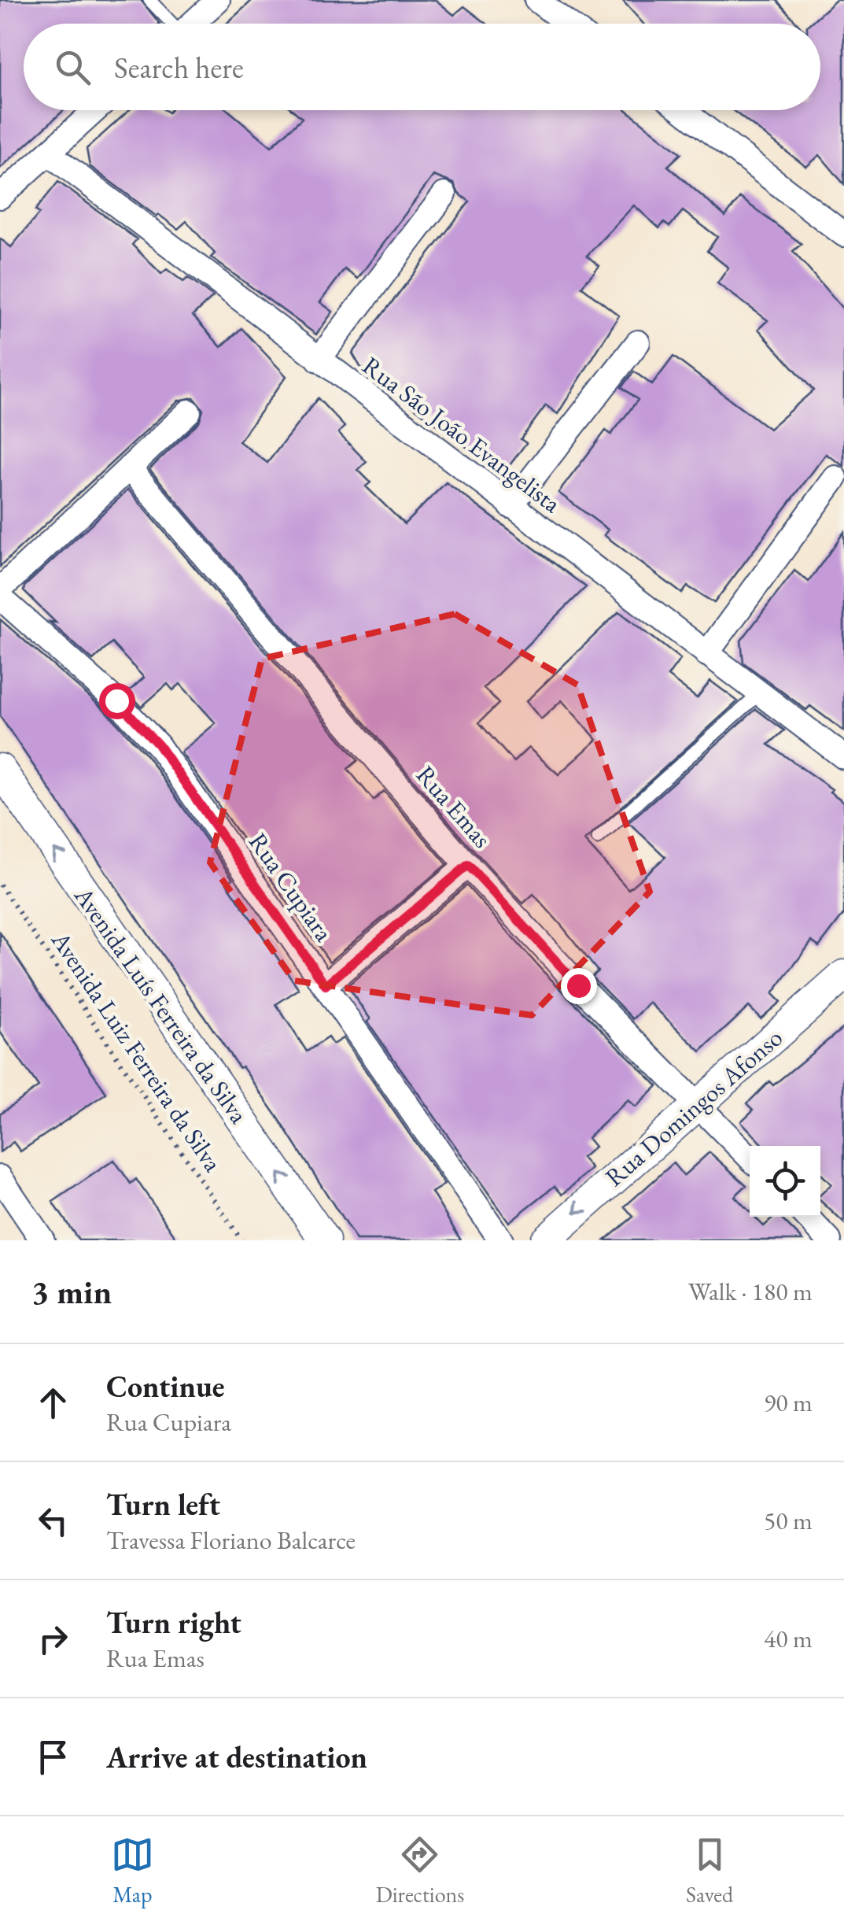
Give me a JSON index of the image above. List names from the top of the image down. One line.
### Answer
{"streets":{"street":["Rua São João Evangelista","Rua Emas","Rua Cupiara","Avenida Luís Ferreira da Silva","Rua Domingos Afonso"],"path":["Avenida Luiz Ferreira da Silva"]},"crossings":[["Rua Emas","Rua Domingos Afonso"]],"one_way":["Avenida Luís Ferreira da Silva","Rua Domingos Afonso"],"page":{"search":"Search here","heading":["3 min","Walk · 180 m"],"list":[["Continue","Rua Cupiara","90 m"],["Turn left","Travessa Floriano Balcarce","50 m"],["Turn right","Rua Emas","40 m"],"Arrive at destination"],"nav":["Map","Directions","Saved"]}}
